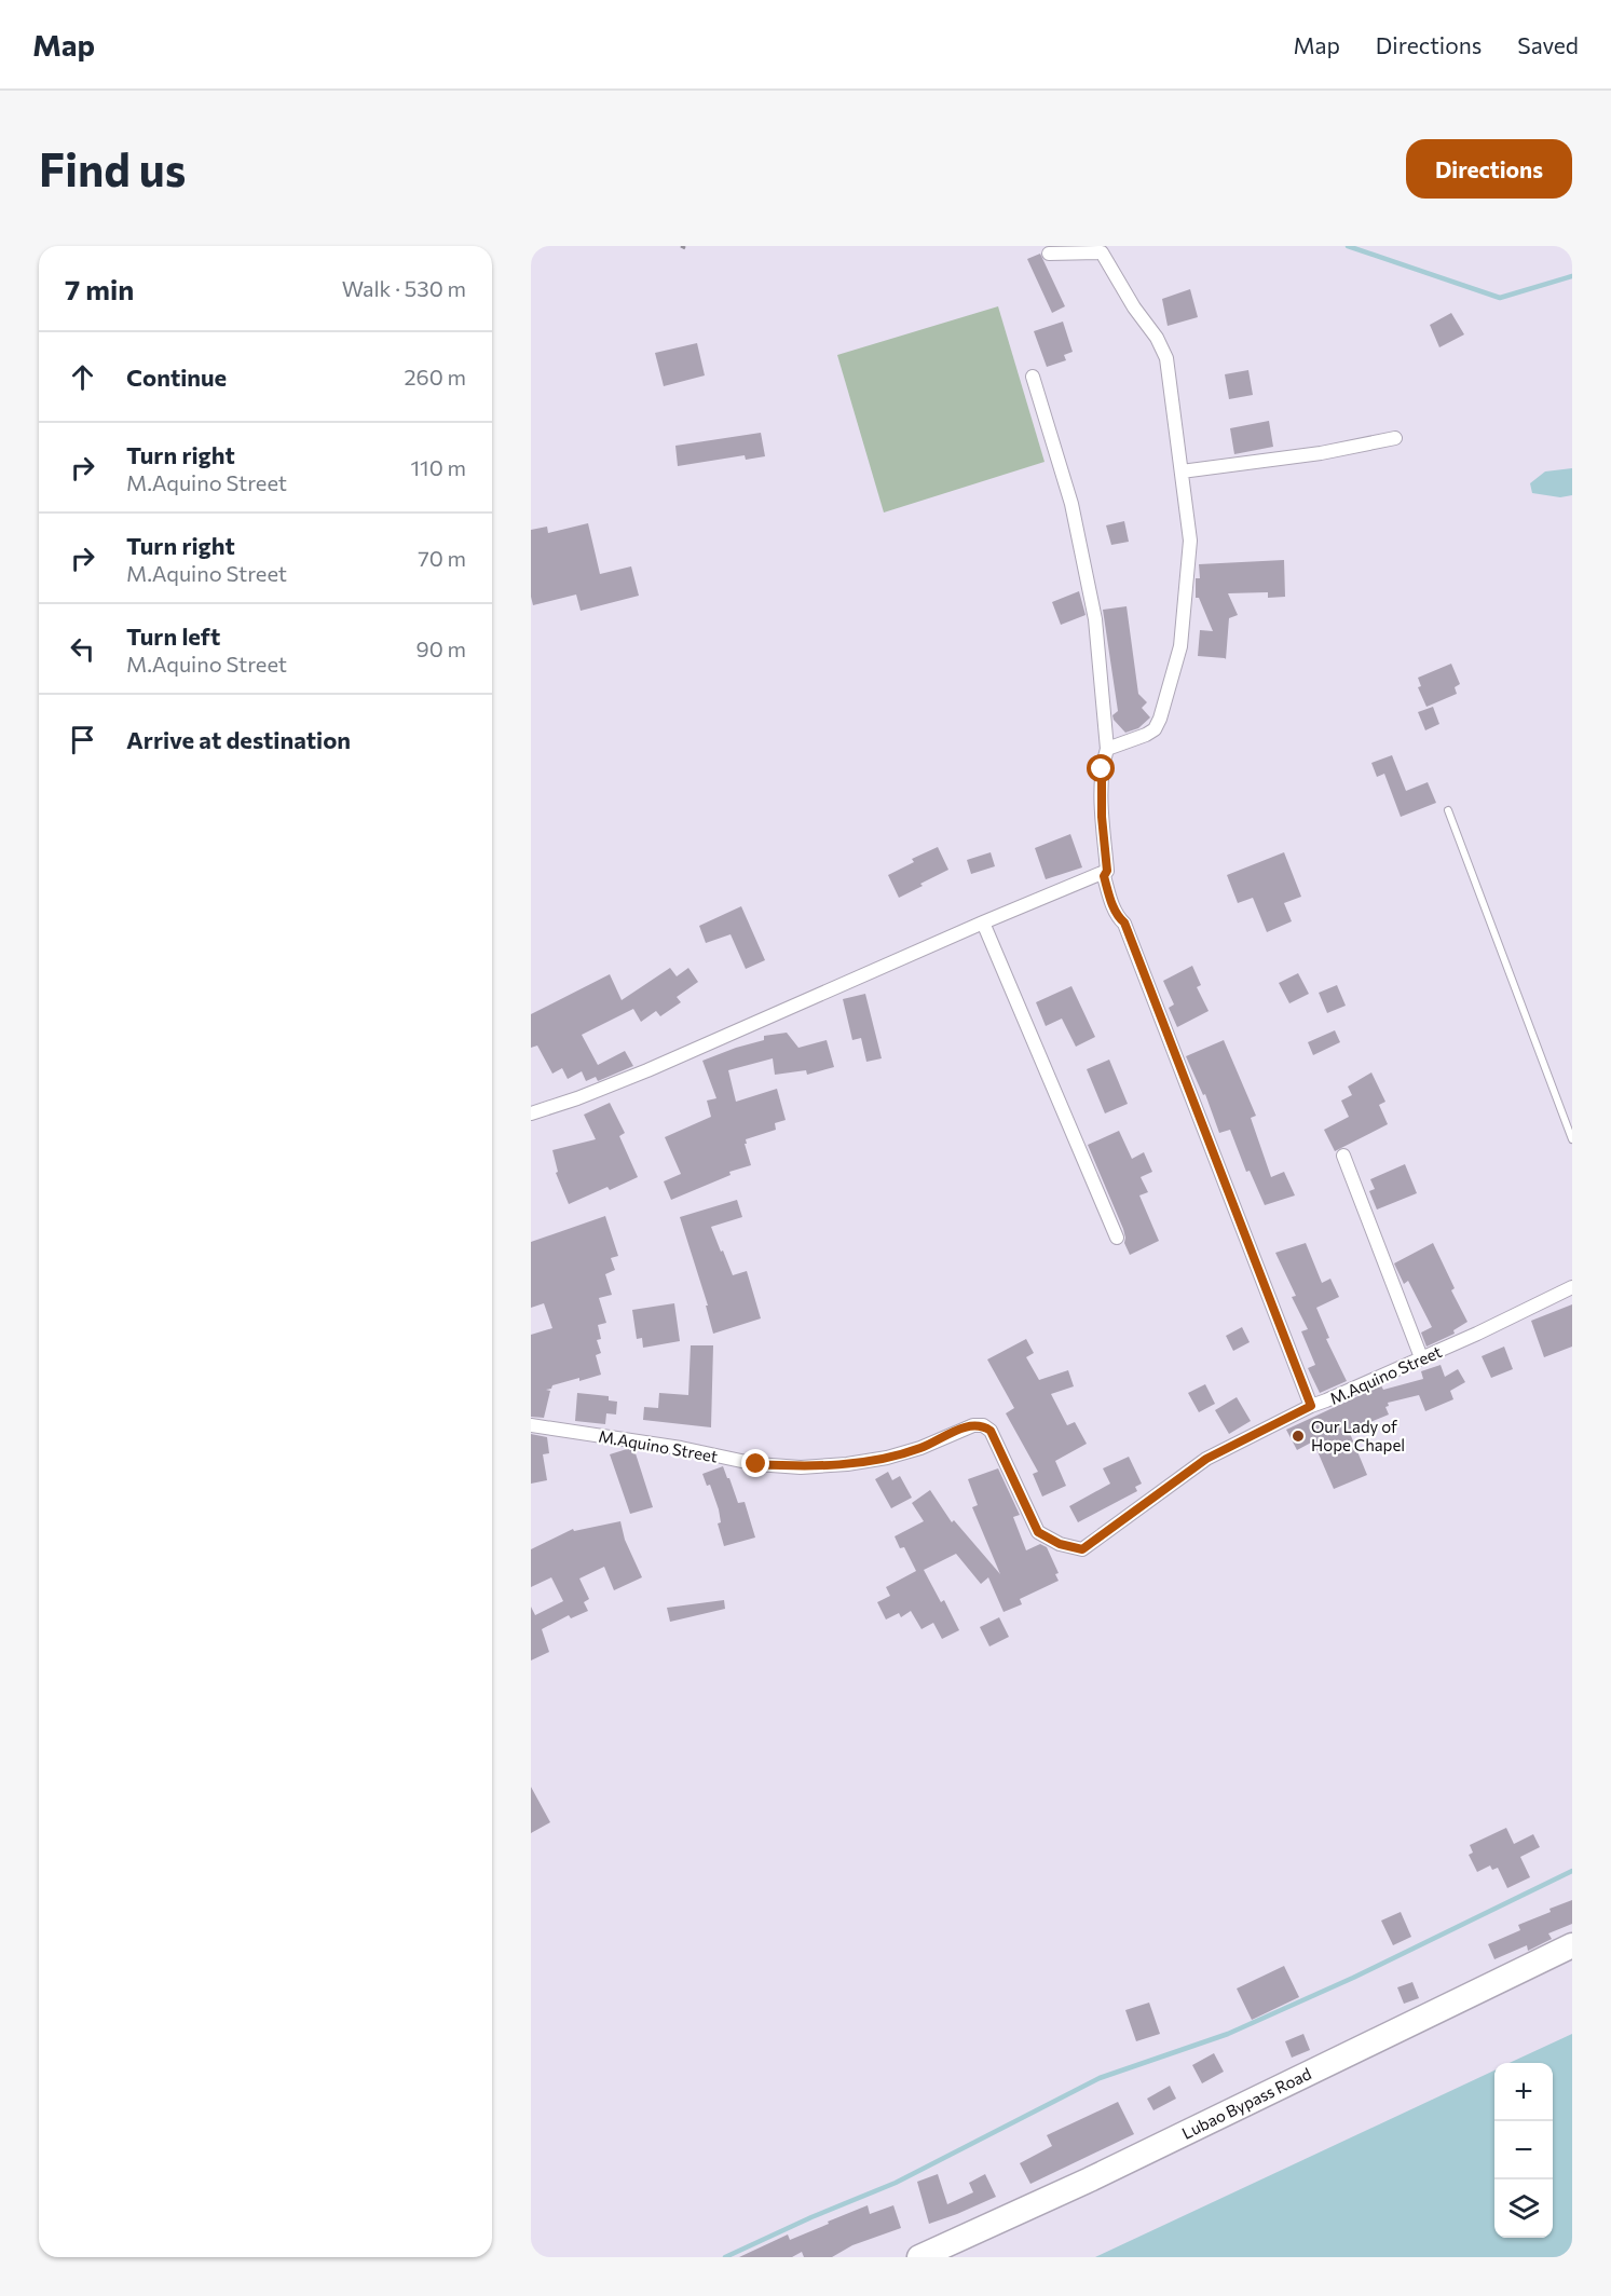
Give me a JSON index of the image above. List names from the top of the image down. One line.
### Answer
{"streets":{"highway":["Lubao Bypass Road"],"street":["M.Aquino Street"]},"places":["Our Lady of Hope Chapel"],"page":{"header":"Map","nav":["Map","Directions","Saved"],"buttons":"Directions","title":"Find us","heading":["7 min","Walk · 530 m"],"list":[["Continue","260 m"],["Turn right","M.Aquino Street","110 m"],["Turn right","M.Aquino Street","70 m"],["Turn left","M.Aquino Street","90 m"],"Arrive at destination"],"map_buttons":["+","−"]}}
